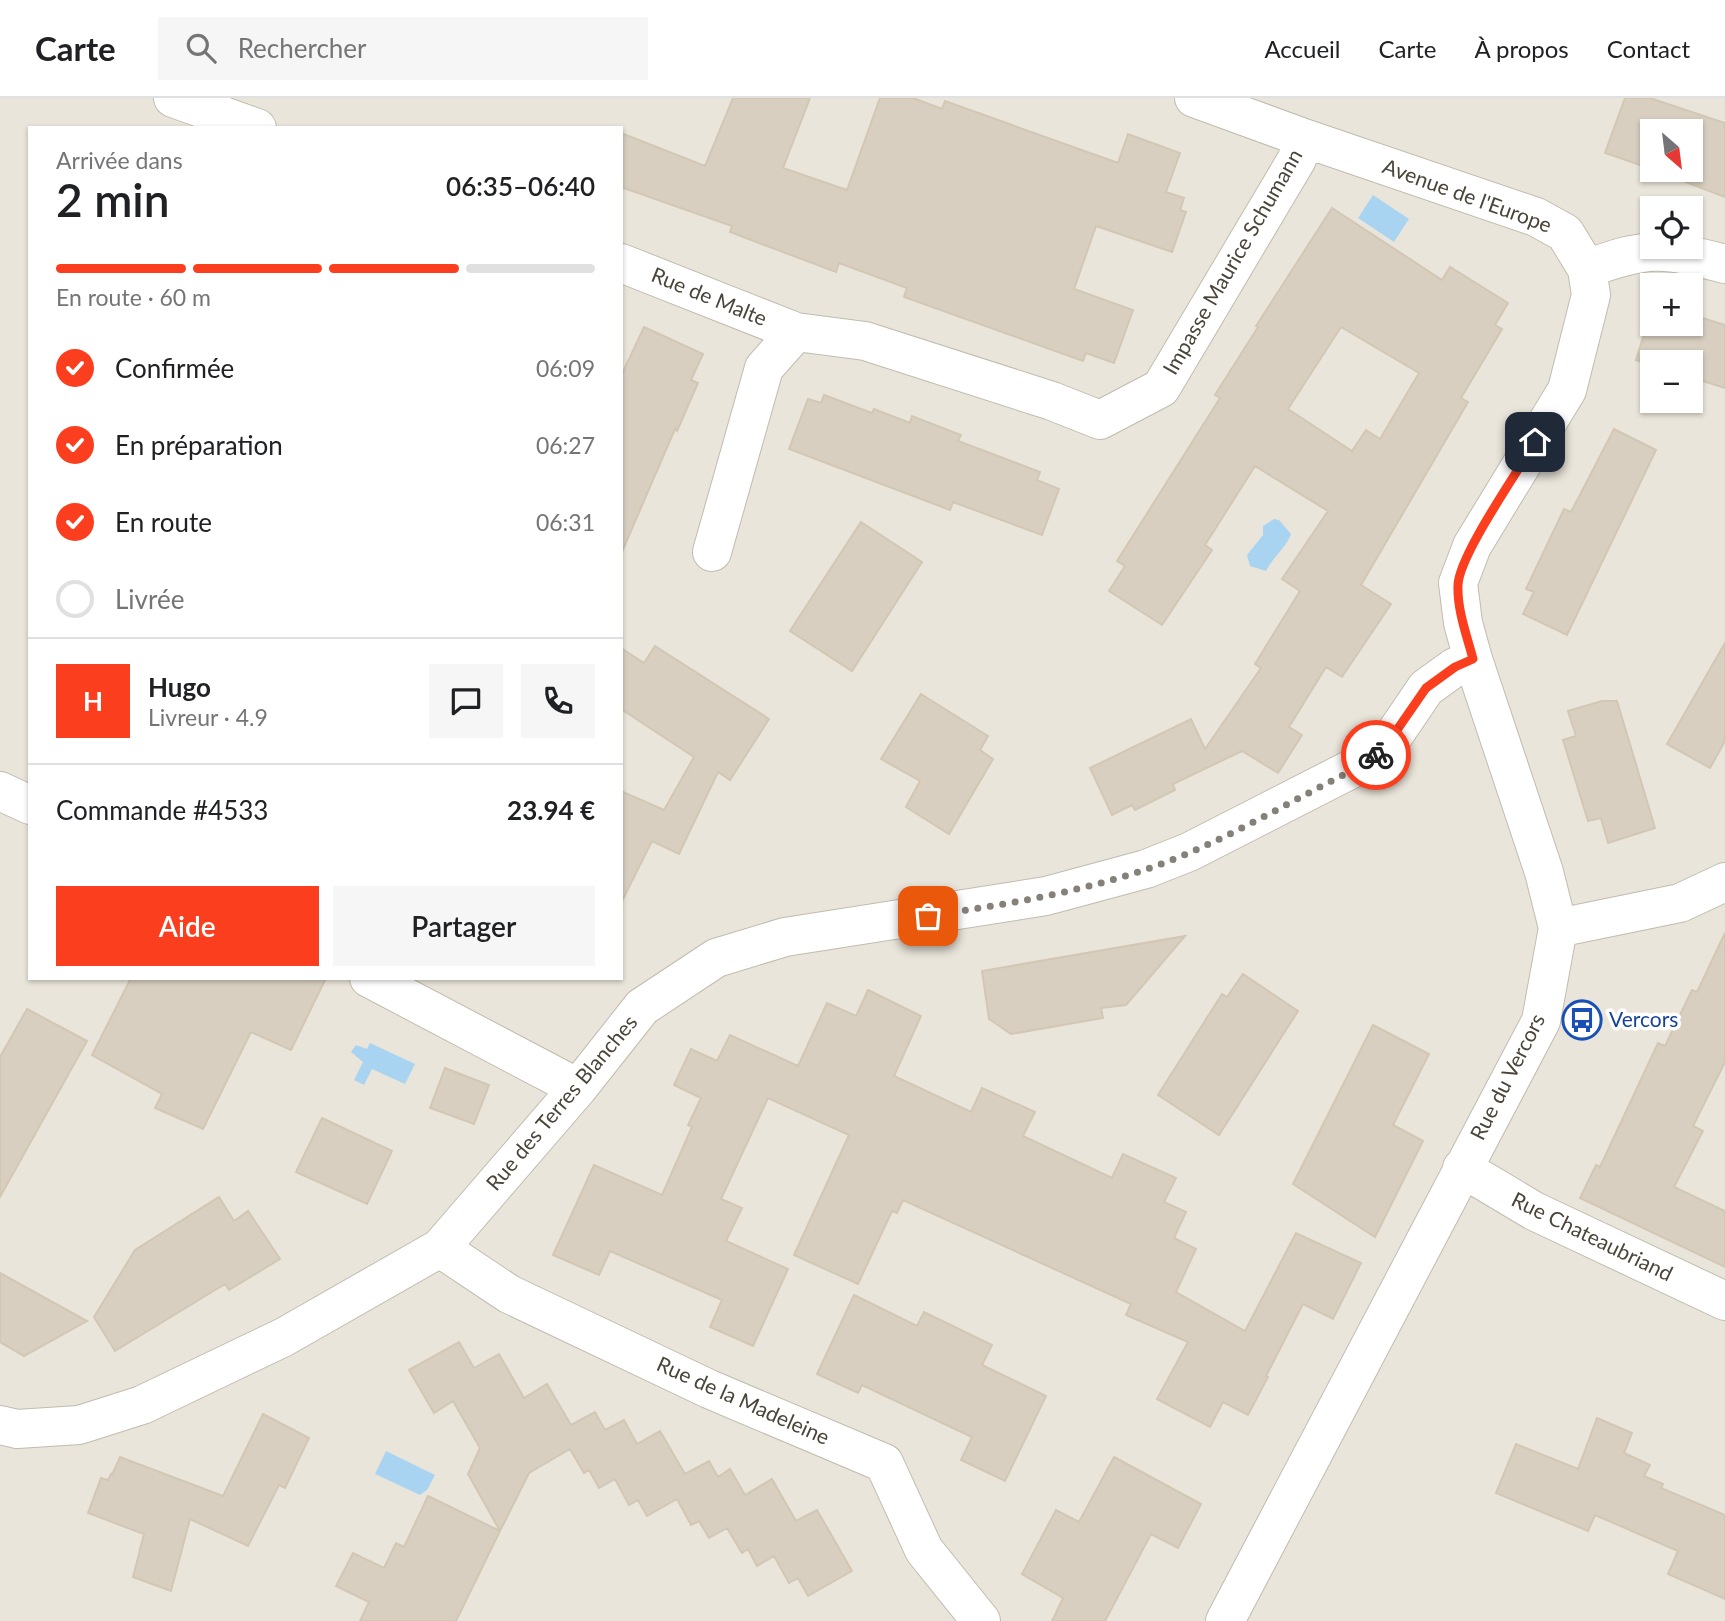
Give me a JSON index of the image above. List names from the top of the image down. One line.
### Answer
{"streets":{"street":["Avenue de l'Europe","Impasse Maurice Schumann","Rue de Malte","Rue du Vercors","Rue des Terres Blanches","Rue Chateaubriand","Rue de la Madeleine"]},"crossings":[["Avenue de l'Europe","Impasse Maurice Schumann"],["Avenue de l'Europe","Rue du Vercors"],["Impasse Maurice Schumann","Rue de Malte"],["Rue du Vercors","Rue des Terres Blanches"],["Rue du Vercors","Rue Chateaubriand"],["Rue des Terres Blanches","Rue de la Madeleine"]],"places":{"bus stop":["Vercors"]},"north":"bottom right","page":{"header":"Carte","search":"Rechercher","nav":["Accueil","Carte","À propos","Contact"],"map_buttons":["+","−"],"heading":["2 min","Arrivée dans","06:35–06:40"],"panel":["Hugo","Livreur · 4.9","Commande #4533","23.94 €"],"bar":"En route · 60 m","list":[["Confirmée","06:09"],["En préparation","06:27"],["En route","06:31"],"Livrée"],"round":"H","buttons":["Aide","Partager"]}}
